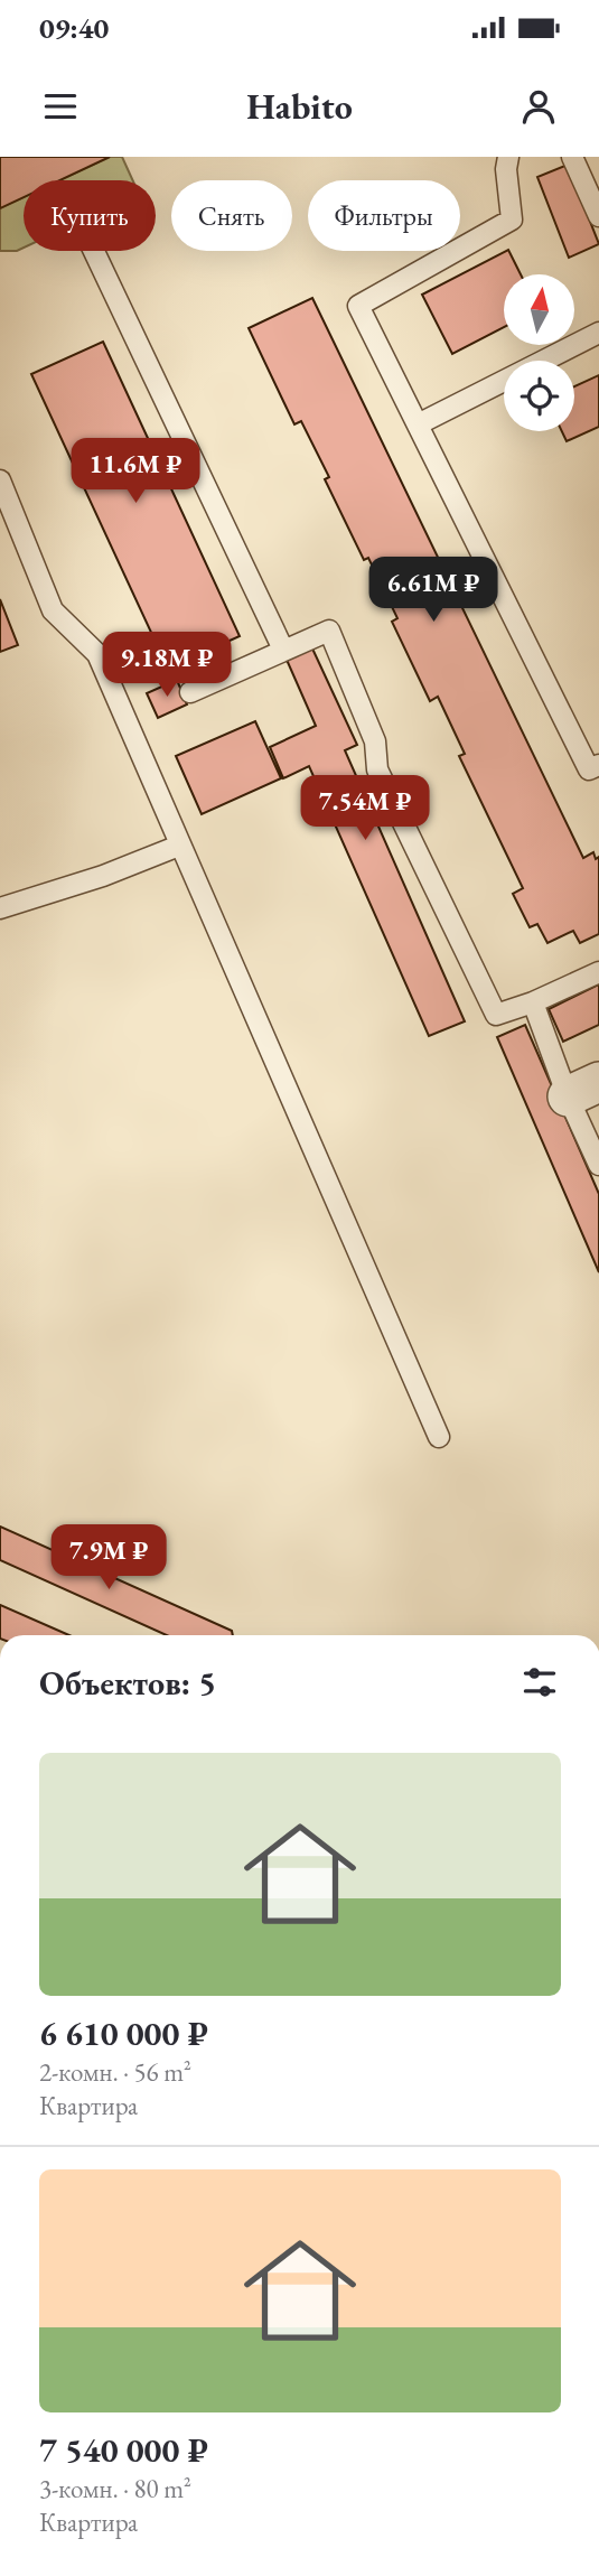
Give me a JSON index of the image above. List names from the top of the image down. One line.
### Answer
{"north":"top","page":{"status":"09:40","header":"Habito","chip":["Купить","Снять","Фильтры"],"price":["11.6M ₽","6.61M ₽","9.18M ₽","7.54M ₽","7.9M ₽"],"heading":"Объектов: 5","list":[{"name":"6 610 000 ₽","note":"2-комн. · 56 m² · Квартира"},{"name":"7 540 000 ₽","note":"3-комн. · 80 m² · Квартира"}]}}
